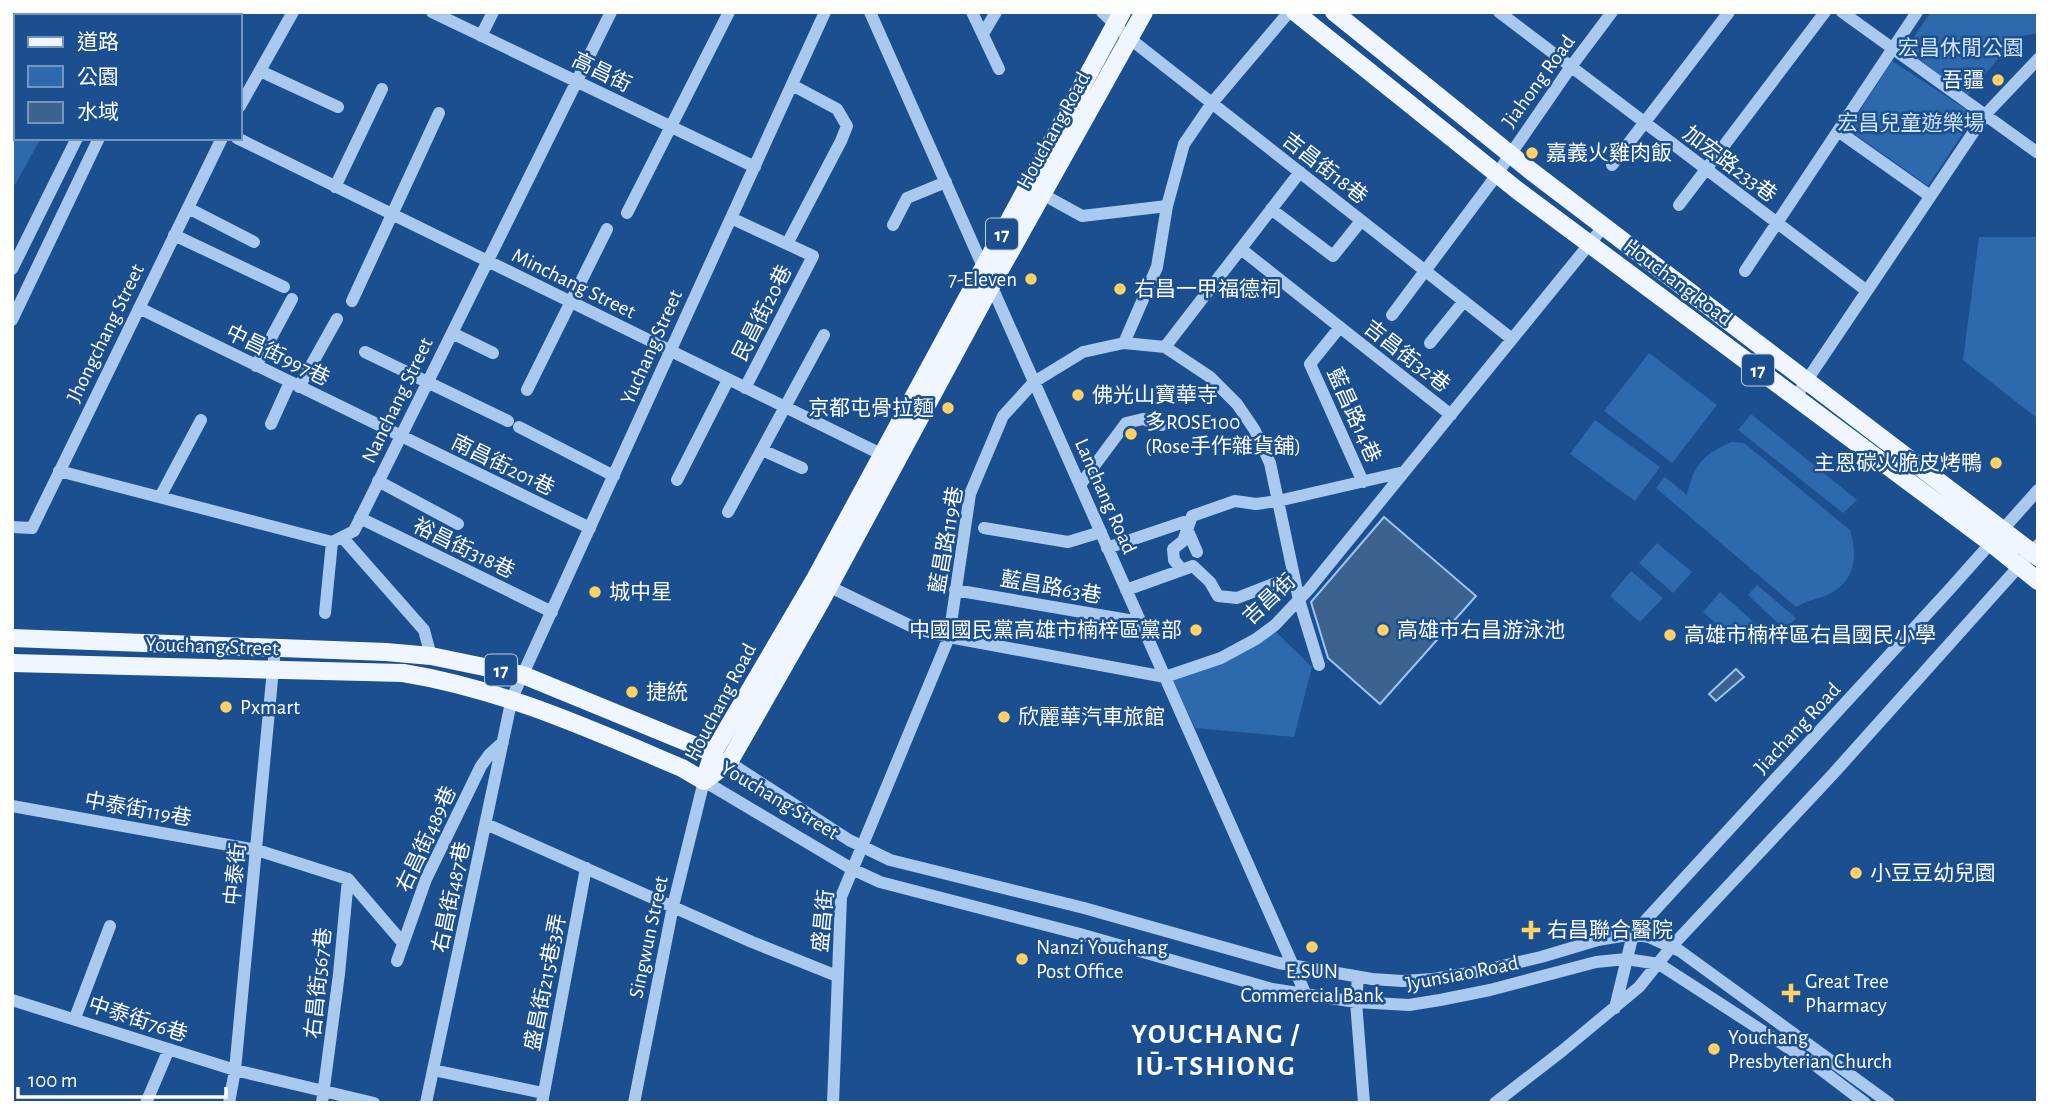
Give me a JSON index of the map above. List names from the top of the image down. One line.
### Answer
{"streets":{"main road":["Houchang Road","17","Youchang Street"],"street":["高昌街","Jiahong Road","加宏路233巷","吉昌街18巷","Minchang Street","民昌街20巷","Jhongchang Street","Yuchang Street","中昌街997巷","吉昌街32巷","Nanchang Street","藍昌路14巷","南昌街201巷","Lanchang Road","藍昌路119巷","裕昌街318巷","藍昌路63巷","吉昌街","Jiachang Road","中泰街119巷","右昌街489巷","中泰街","右昌街487巷","盛昌街","Singwun Street","Jyunsiao Road","盛昌街215巷3弄","右昌街567巷","中泰街76巷"]},"crossings":[["高昌街","Yuchang Street"],["高昌街","Nanchang Street"],["Jiahong Road","Houchang Road"],["Jiahong Road","加宏路233巷"],["Jiahong Road","吉昌街18巷"],["Houchang Road","吉昌街18巷"],["Houchang Road","Minchang Street"],["Houchang Road","Lanchang Road"],["Houchang Road","吉昌街"],["Houchang Road","Youchang Street"],["Houchang Road","Jiachang Road"],["Houchang Road","Singwun Street"],["吉昌街18巷","吉昌街"],["Minchang Street","民昌街20巷"],["Minchang Street","Yuchang Street"],["Minchang Street","Nanchang Street"],["Jhongchang Street","中昌街997巷"],["Yuchang Street","南昌街201巷"],["Yuchang Street","裕昌街318巷"],["Yuchang Street","Youchang Street"],["Yuchang Street","右昌街487巷"],["中昌街997巷","Nanchang Street"],["中昌街997巷","南昌街201巷"],["吉昌街32巷","藍昌路14巷"],["吉昌街32巷","吉昌街"],["Nanchang Street","南昌街201巷"],["Nanchang Street","裕昌街318巷"],["藍昌路14巷","吉昌街"],["Lanchang Road","藍昌路119巷"],["Lanchang Road","藍昌路63巷"],["Lanchang Road","吉昌街"],["Lanchang Road","Youchang Street"],["Lanchang Road","Jyunsiao Road"],["藍昌路119巷","藍昌路63巷"],["藍昌路119巷","吉昌街"],["藍昌路119巷","盛昌街"],["吉昌街","盛昌街"],["Youchang Street","中泰街"],["Youchang Street","右昌街487巷"],["Youchang Street","盛昌街"],["Youchang Street","Singwun Street"],["Youchang Street","Jyunsiao Road"],["Jiachang Road","Jyunsiao Road"],["中泰街119巷","中泰街"],["中泰街119巷","右昌街567巷"],["右昌街489巷","右昌街487巷"],["中泰街","中泰街76巷"],["右昌街567巷","中泰街76巷"]],"districts":["YOUCHANG / IŪ-TSHIONG"],"parks":["宏昌休閒公園","宏昌兒童遊樂場"],"places":{"other":["吾疆","嘉義火雞肉飯","7-Eleven","右昌一甲福德祠","佛光山寶華寺","京都屯骨拉麵","多ROSE100 (Rose手作雜貨舖)","主恩碳火脆皮烤鴨","城中星","中國國民黨高雄市楠梓區黨部","高雄市右昌游泳池","高雄市楠梓區右昌國民小學","捷統","Pxmart","欣麗華汽車旅館","小豆豆幼兒園","E.SUN Commercial Bank","Nanzi Youchang Post Office","Youchang Presbyterian Church"],"health":["右昌聯合醫院","Great Tree Pharmacy"]},"legend":["道路","公園","水域"],"scale_bar":"100 m"}
